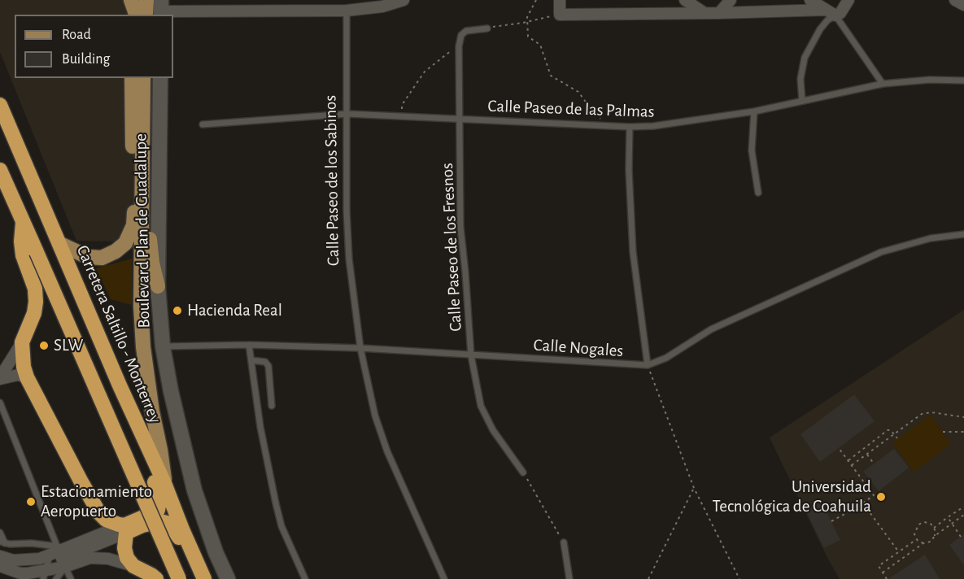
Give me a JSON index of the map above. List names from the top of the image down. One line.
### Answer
{"streets":{"highway":["Carretera Saltillo - Monterrey"],"main road":["Boulevard Plan de Guadalupe"],"lane":["Calle Paseo de las Palmas","Calle Paseo de los Sabinos","Calle Paseo de los Fresnos","Calle Nogales"]},"crossings":[["Calle Paseo de las Palmas","Calle Paseo de los Sabinos"],["Calle Paseo de las Palmas","Calle Paseo de los Fresnos"],["Calle Paseo de los Sabinos","Calle Nogales"],["Boulevard Plan de Guadalupe","Carretera Saltillo - Monterrey"],["Boulevard Plan de Guadalupe","Calle Nogales"],["Calle Paseo de los Fresnos","Calle Nogales"]],"places":["Hacienda Real","SLW","Universidad Tecnológica de Coahuila","Estacionamiento Aeropuerto"],"legend":["Road","Building"]}
